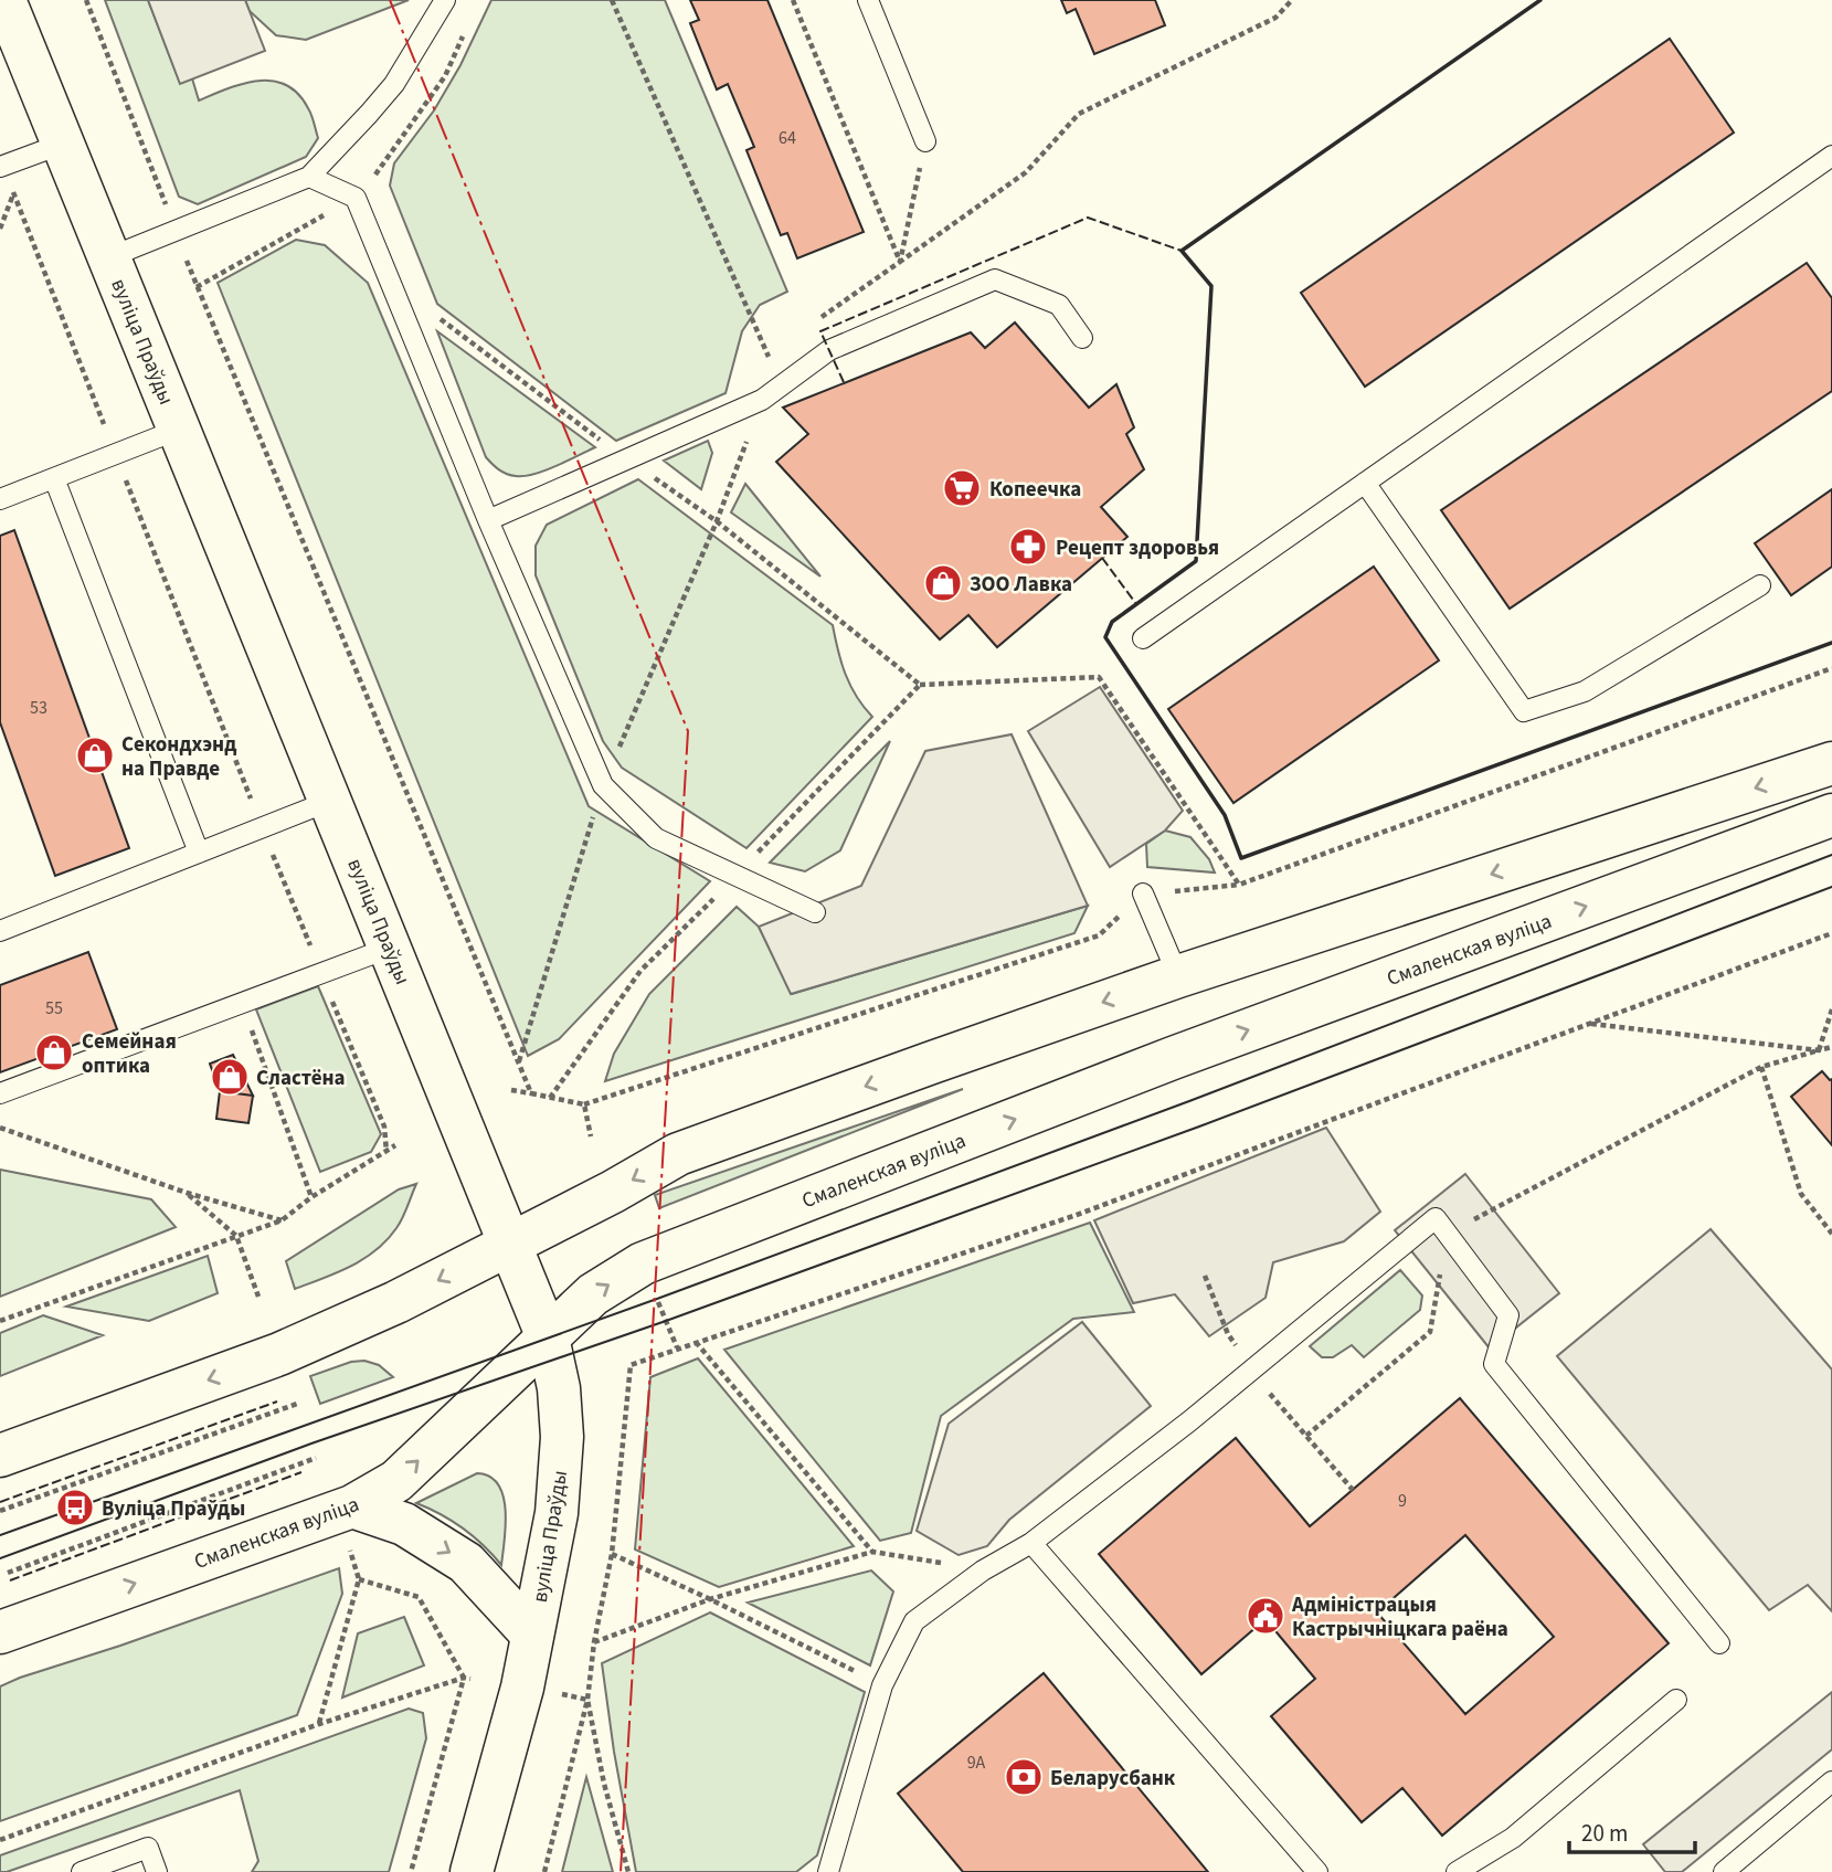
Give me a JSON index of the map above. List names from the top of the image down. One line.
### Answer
{"streets":{"main road":["вуліца Праўды","Смаленская вуліца"]},"crossings":[["вуліца Праўды","Смаленская вуліца"]],"places":{"supermarket":["Копеечка"],"pharmacy":["Рецепт здоровья"],"shop":["ЗОО Лавка","Секондхэнд на Правде","Семейная оптика","Сластёна"],"bus stop":["Вуліца Праўды"],"public building":["Адміністрацыя Кастрычніцкага раёна"],"bank":["Беларусбанк"]},"house_numbers":["64","53","55","9","9А"],"scale_bar":"20 m"}
